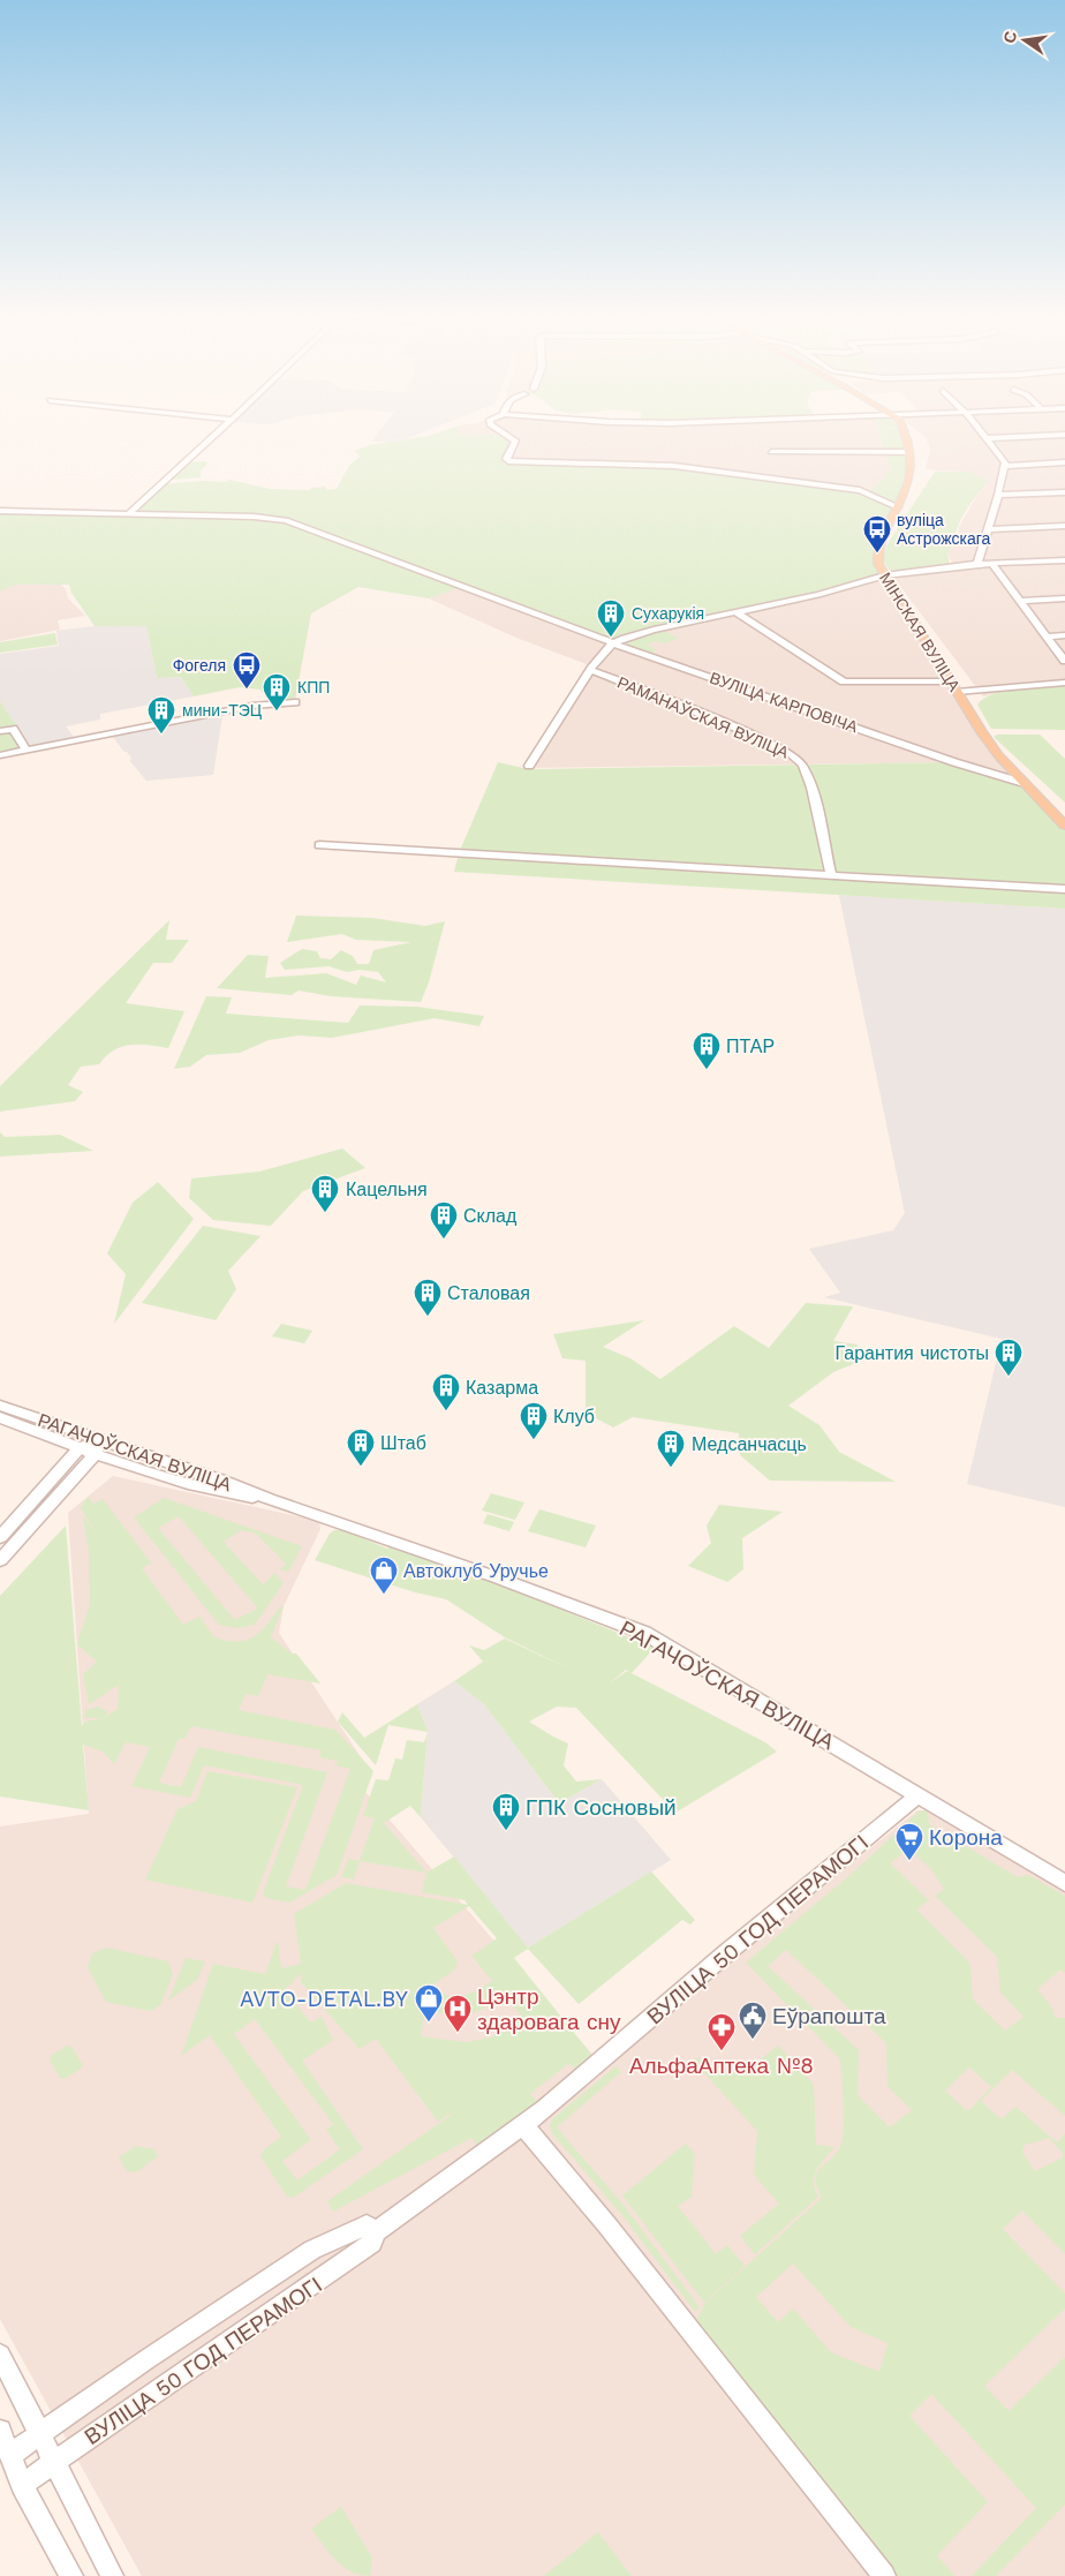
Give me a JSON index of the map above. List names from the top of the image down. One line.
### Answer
{"streets":{"main road":["МІНСКАЯ ВУЛІЦА"],"street":["ВУЛІЦА КАРПОВІЧА","РАМАНАЎСКАЯ ВУЛІЦА","РАГАЧОЎСКАЯ ВУЛІЦА","ВУЛІЦА 50 ГОД ПЕРАМОГІ"]},"crossings":[["МІНСКАЯ ВУЛІЦА","ВУЛІЦА КАРПОВІЧА"],["РАГАЧОЎСКАЯ ВУЛІЦА","ВУЛІЦА 50 ГОД ПЕРАМОГІ"]],"places":{"bus stop":["вуліца Астрожскага","Фогеля"],"building":["Сухарукія","КПП","мини-ТЭЦ","ПТАР","Кацельня","Склад","Сталовая","Гарантия чистоты","Казарма","Клуб","Штаб","Медсанчасць","ГПК Сосновый"],"shop":["Автоклуб Уручье","AVTO-DETAL.BY"],"supermarket":["Корона"],"hospital":["Цэнтр здаровага сну"],"public building":["Еўрапошта"],"pharmacy":["АльфаАптека №8"]},"north":"left"}
